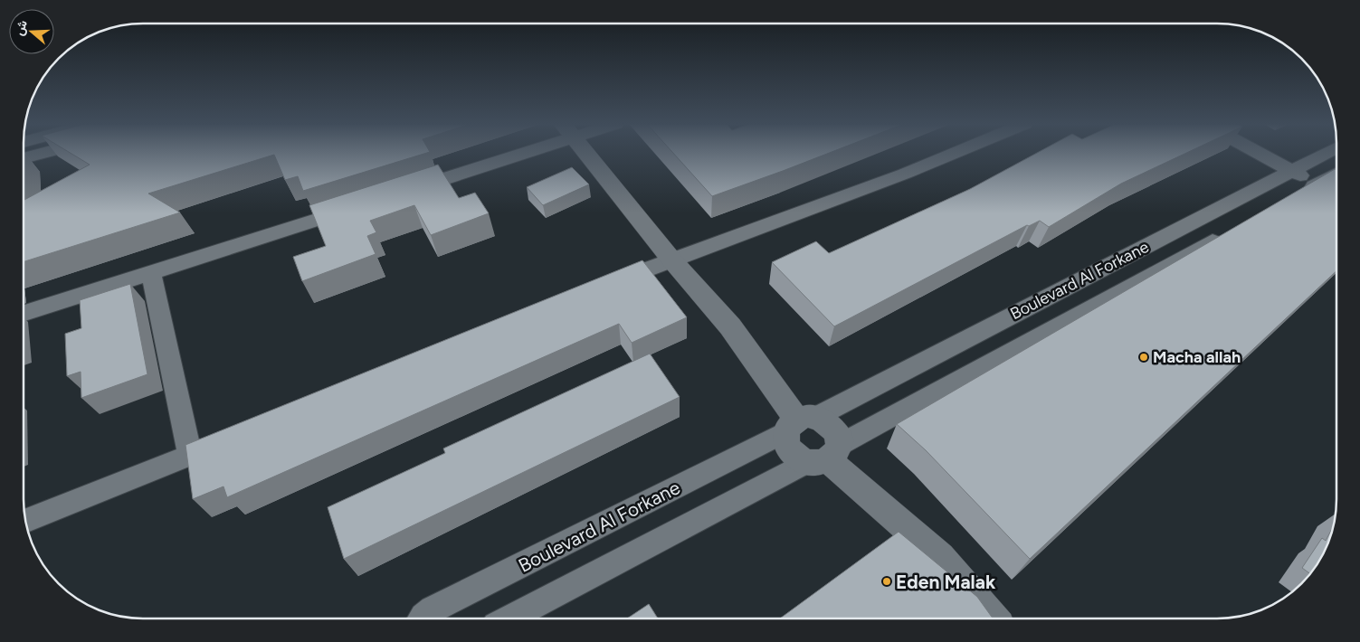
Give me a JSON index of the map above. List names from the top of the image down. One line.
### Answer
{"streets":{"street":["Boulevard Al Forkane"]},"places":["Macha allah","Eden Malak"],"north":"left"}
